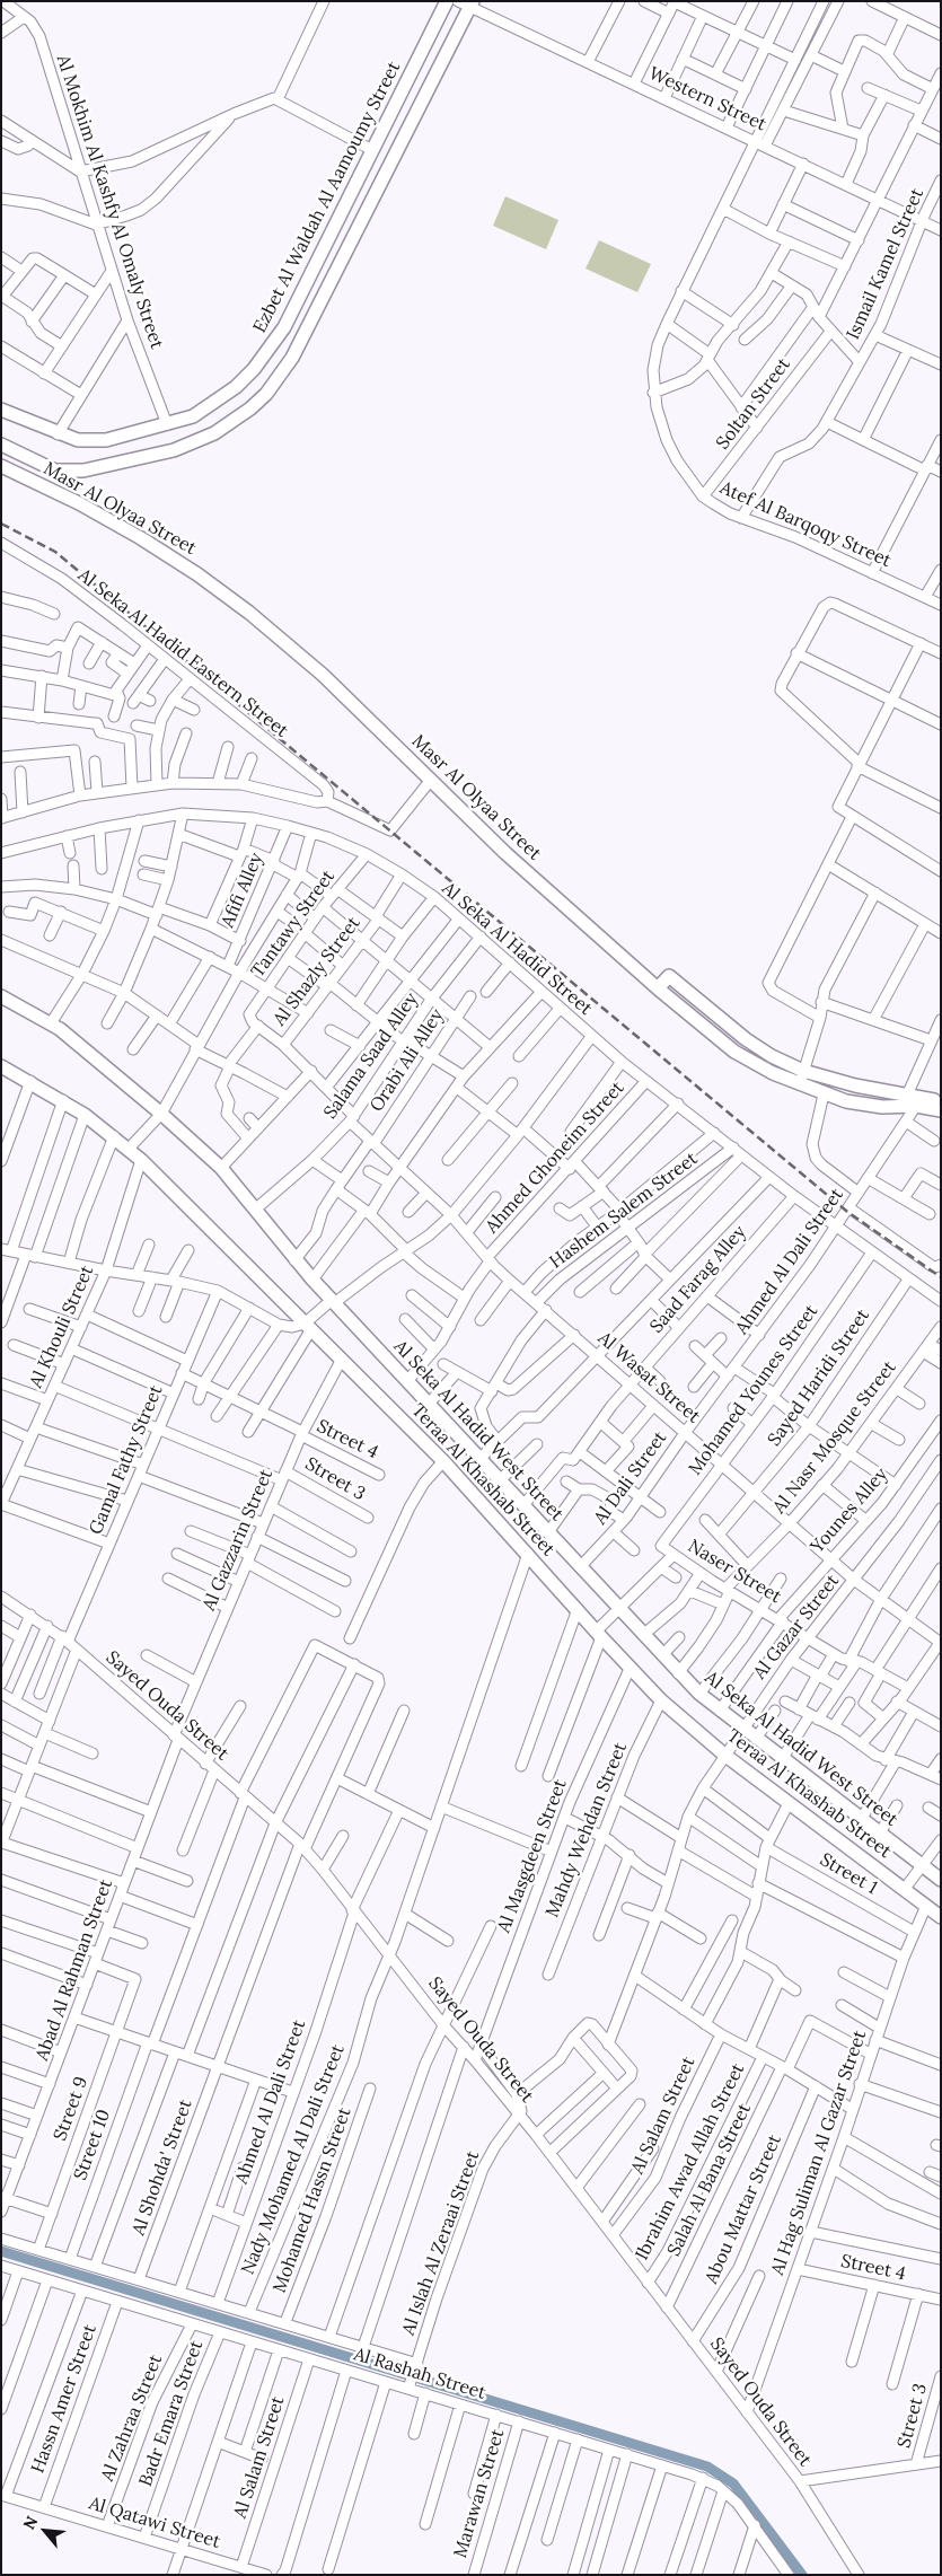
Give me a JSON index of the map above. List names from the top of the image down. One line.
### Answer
{"streets":{"street":["Western Street","Ezbet Al Waldah Al Aamoumy Street","Al Mokhim Al Kashfy Al Omaly Street","Ismail Kamel Street","Soltan Street","Masr Al Olyaa Street","Atef Al Barqoqy Street","Al Seka Al Hadid Eastern Street","Afifi Alley","Tantawy Street","Al Seka Al Hadid Street","Al Shazly Street","Salama Saad Alley","Orabi Ali Alley","Ahmed Ghoneim Street","Hashem Salem Street","Ahmed Al Dali Street","Saad Farag Alley","Al Khouli Street","Al Wasat Street","Sayed Haridi Street","Mohamed Younes Street","Al Seka Al Hadid West Street","Al Nasr Mosque Street","Street 4","Gamal Fathy Street","Al Dali Street","Street 3","Teraa Al Khashab Street","Younes Alley","Al Gazzarin Street","Naser Street","Al Gazar Street","Sayed Ouda Street","Mahdy Wehdan Street","Al Masgdeen Street","Street 1","Abad Al Rahman Street","Street 9","Al Salam Street","Street 10","Al Hag Suliman Al Gazar Street","Nady Mohamed Al Dali Street","Ibrahim Awad Allah Street","Al Shohda' Street","Salah Al Bana Street","Mohamed Hassn Street","Abou Mattar Street","Al Islah Al Zeraai Street","Al Rashah Street","Hassn Amer Street","Badr Emara Street","Al Zahraa Street","Marawan Street","Al Qatawi Street"]},"crossings":[["Western Street","Ismail Kamel Street"],["Western Street","Atef Al Barqoqy Street"],["Ezbet Al Waldah Al Aamoumy Street","Al Mokhim Al Kashfy Al Omaly Street"],["Ismail Kamel Street","Atef Al Barqoqy Street"],["Soltan Street","Atef Al Barqoqy Street"],["Masr Al Olyaa Street","Ahmed Al Dali Street"],["Afifi Alley","Al Seka Al Hadid Street"],["Tantawy Street","Al Seka Al Hadid Street"],["Tantawy Street","Al Wasat Street"],["Al Seka Al Hadid Street","Al Shazly Street"],["Al Seka Al Hadid Street","Salama Saad Alley"],["Al Seka Al Hadid Street","Ahmed Ghoneim Street"],["Al Seka Al Hadid Street","Hashem Salem Street"],["Al Seka Al Hadid Street","Ahmed Al Dali Street"],["Al Seka Al Hadid Street","Saad Farag Alley"],["Al Seka Al Hadid Street","Sayed Haridi Street"],["Al Seka Al Hadid Street","Mohamed Younes Street"],["Al Shazly Street","Al Wasat Street"],["Salama Saad Alley","Al Wasat Street"],["Salama Saad Alley","Al Seka Al Hadid West Street"],["Orabi Ali Alley","Al Wasat Street"],["Orabi Ali Alley","Al Seka Al Hadid West Street"],["Ahmed Ghoneim Street","Al Wasat Street"],["Ahmed Ghoneim Street","Al Seka Al Hadid West Street"],["Hashem Salem Street","Al Wasat Street"],["Ahmed Al Dali Street","Al Wasat Street"],["Ahmed Al Dali Street","Al Dali Street"],["Ahmed Al Dali Street","Sayed Ouda Street"],["Ahmed Al Dali Street","Al Rashah Street"],["Saad Farag Alley","Al Wasat Street"],["Saad Farag Alley","Al Seka Al Hadid West Street"],["Al Khouli Street","Street 3"],["Al Khouli Street","Teraa Al Khashab Street"],["Al Wasat Street","Sayed Haridi Street"],["Al Wasat Street","Mohamed Younes Street"],["Al Wasat Street","Al Nasr Mosque Street"],["Al Wasat Street","Al Dali Street"],["Al Wasat Street","Younes Alley"],["Al Wasat Street","Al Gazar Street"],["Mohamed Younes Street","Naser Street"],["Al Seka Al Hadid West Street","Al Nasr Mosque Street"],["Al Seka Al Hadid West Street","Al Dali Street"],["Al Seka Al Hadid West Street","Younes Alley"],["Al Seka Al Hadid West Street","Al Gazar Street"],["Al Nasr Mosque Street","Naser Street"],["Street 4","Gamal Fathy Street"],["Street 4","Al Gazzarin Street"],["Street 4","Al Hag Suliman Al Gazar Street"],["Gamal Fathy Street","Street 3"],["Gamal Fathy Street","Sayed Ouda Street"],["Street 3","Al Gazzarin Street"],["Teraa Al Khashab Street","Al Gazzarin Street"],["Teraa Al Khashab Street","Al Gazar Street"],["Teraa Al Khashab Street","Mahdy Wehdan Street"],["Teraa Al Khashab Street","Al Masgdeen Street"],["Teraa Al Khashab Street","Al Hag Suliman Al Gazar Street"],["Teraa Al Khashab Street","Nady Mohamed Al Dali Street"],["Younes Alley","Naser Street"],["Al Gazzarin Street","Sayed Ouda Street"],["Al Gazzarin Street","Abad Al Rahman Street"],["Naser Street","Al Gazar Street"],["Al Gazar Street","Street 1"],["Sayed Ouda Street","Al Masgdeen Street"],["Sayed Ouda Street","Abad Al Rahman Street"],["Sayed Ouda Street","Al Salam Street"],["Sayed Ouda Street","Street 10"],["Sayed Ouda Street","Al Hag Suliman Al Gazar Street"],["Sayed Ouda Street","Nady Mohamed Al Dali Street"],["Sayed Ouda Street","Ibrahim Awad Allah Street"],["Sayed Ouda Street","Al Shohda' Street"],["Sayed Ouda Street","Salah Al Bana Street"],["Sayed Ouda Street","Abou Mattar Street"],["Sayed Ouda Street","Al Islah Al Zeraai Street"],["Street 1","Al Hag Suliman Al Gazar Street"],["Abad Al Rahman Street","Street 9"],["Street 9","Al Rashah Street"],["Al Salam Street","Al Rashah Street"],["Al Salam Street","Al Qatawi Street"],["Street 10","Al Shohda' Street"],["Street 10","Al Rashah Street"],["Al Hag Suliman Al Gazar Street","Salah Al Bana Street"],["Nady Mohamed Al Dali Street","Al Rashah Street"],["Al Shohda' Street","Al Rashah Street"],["Mohamed Hassn Street","Al Rashah Street"],["Al Islah Al Zeraai Street","Al Rashah Street"],["Al Rashah Street","Hassn Amer Street"],["Al Rashah Street","Badr Emara Street"],["Al Rashah Street","Al Zahraa Street"],["Al Rashah Street","Marawan Street"],["Hassn Amer Street","Al Qatawi Street"],["Badr Emara Street","Al Qatawi Street"],["Al Zahraa Street","Al Qatawi Street"]],"north":"top left"}
